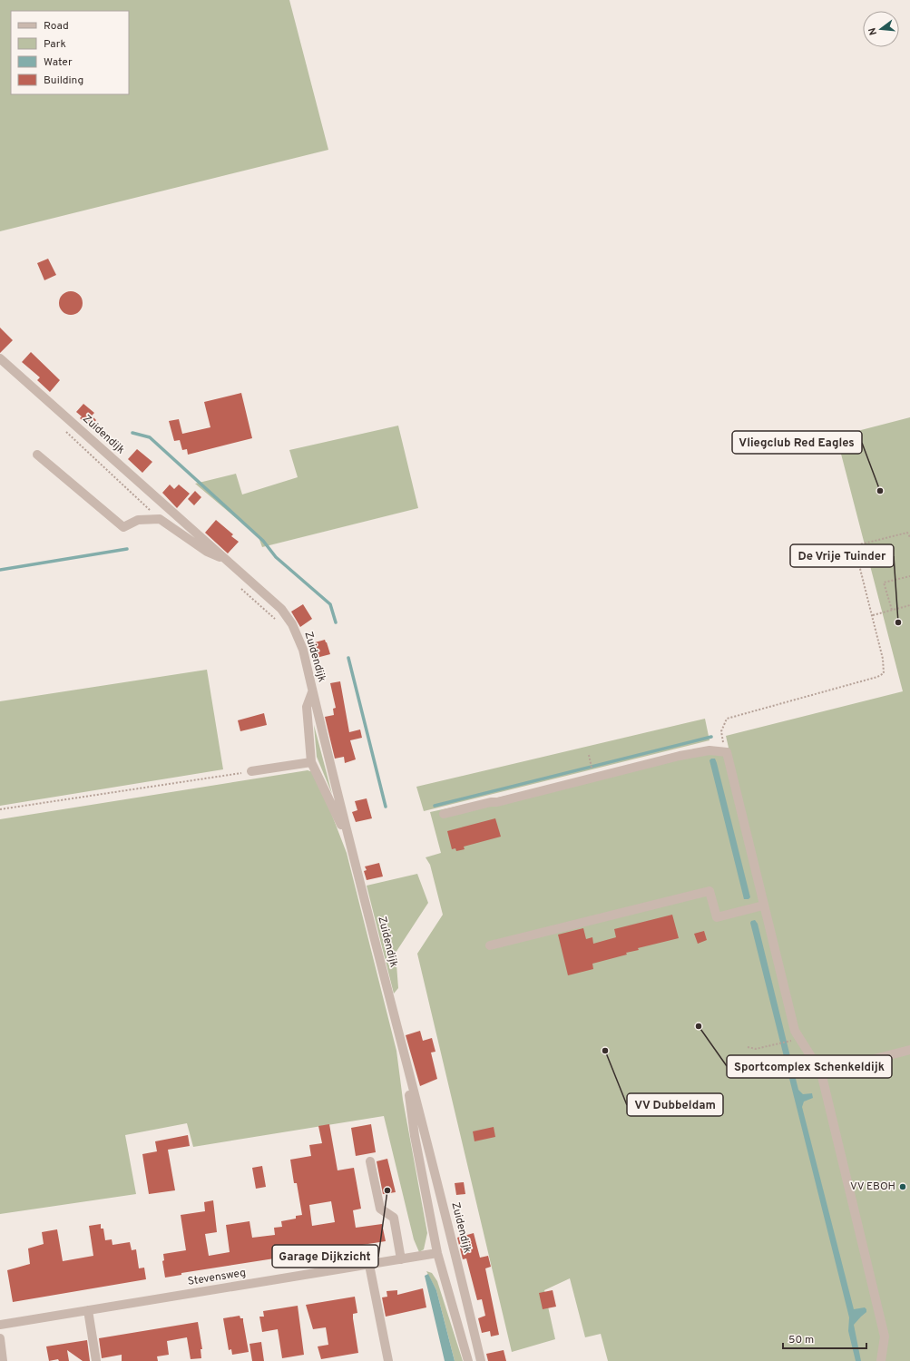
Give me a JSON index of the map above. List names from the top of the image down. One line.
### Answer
{"streets":{"street":["Zuidendijk","Stevensweg"]},"crossings":[["Zuidendijk","Stevensweg"]],"places":["Vliegclub Red Eagles","De Vrije Tuinder","Sportcomplex Schenkeldijk","VV Dubbeldam","VV EBOH","Garage Dijkzicht"],"legend":["Road","Park","Water","Building"],"scale_bar":"50 m","north":"left"}
